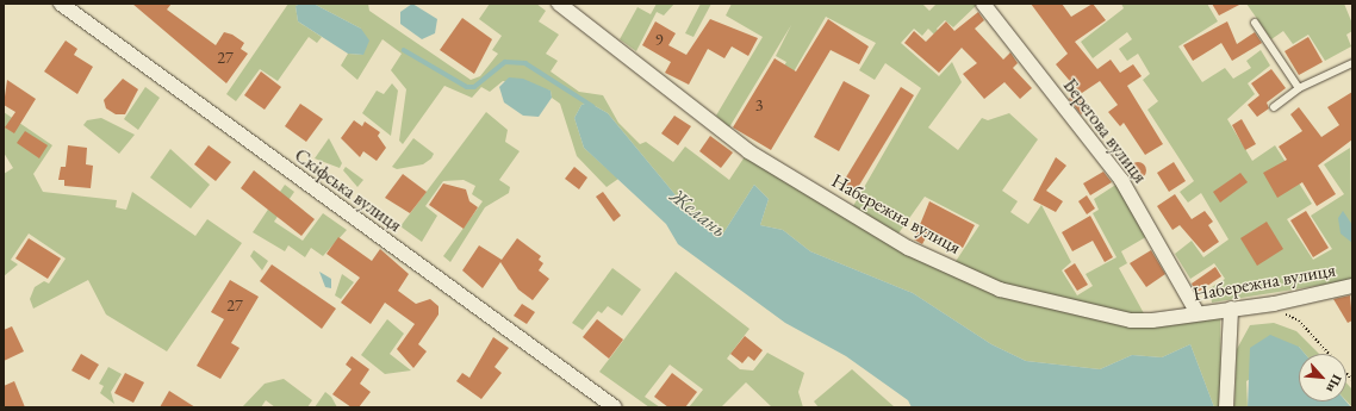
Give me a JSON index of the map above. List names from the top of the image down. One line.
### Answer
{"streets":{"street":["Берегова вулиця","Скіфська вулиця","Набережна вулиця"]},"crossings":[["Берегова вулиця","Набережна вулиця"]],"water":["Желань"],"house_numbers":["9","27","3","27"],"north":"bottom right"}
